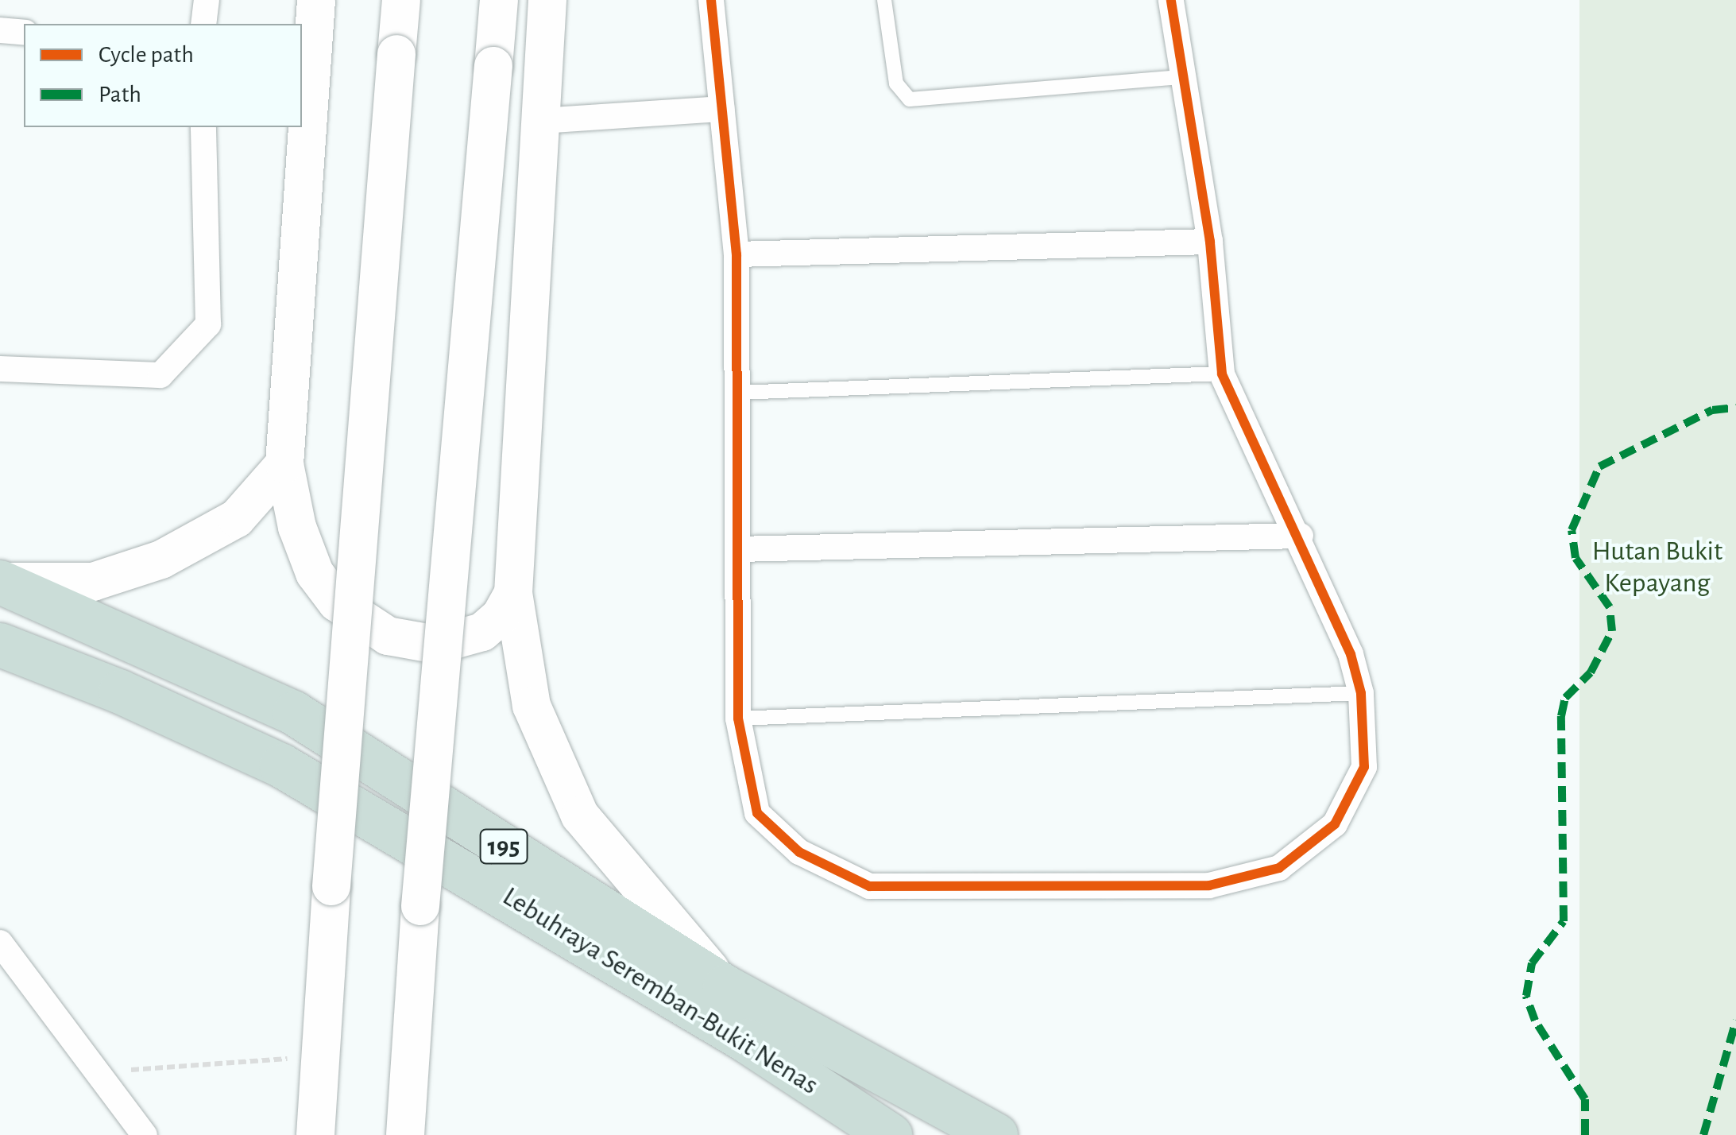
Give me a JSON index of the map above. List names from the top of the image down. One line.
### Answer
{"streets":{"highway":["195","Lebuhraya Seremban-Bukit Nenas"]},"parks":["Hutan Bukit Kepayang"],"legend":["Cycle path","Path"]}
